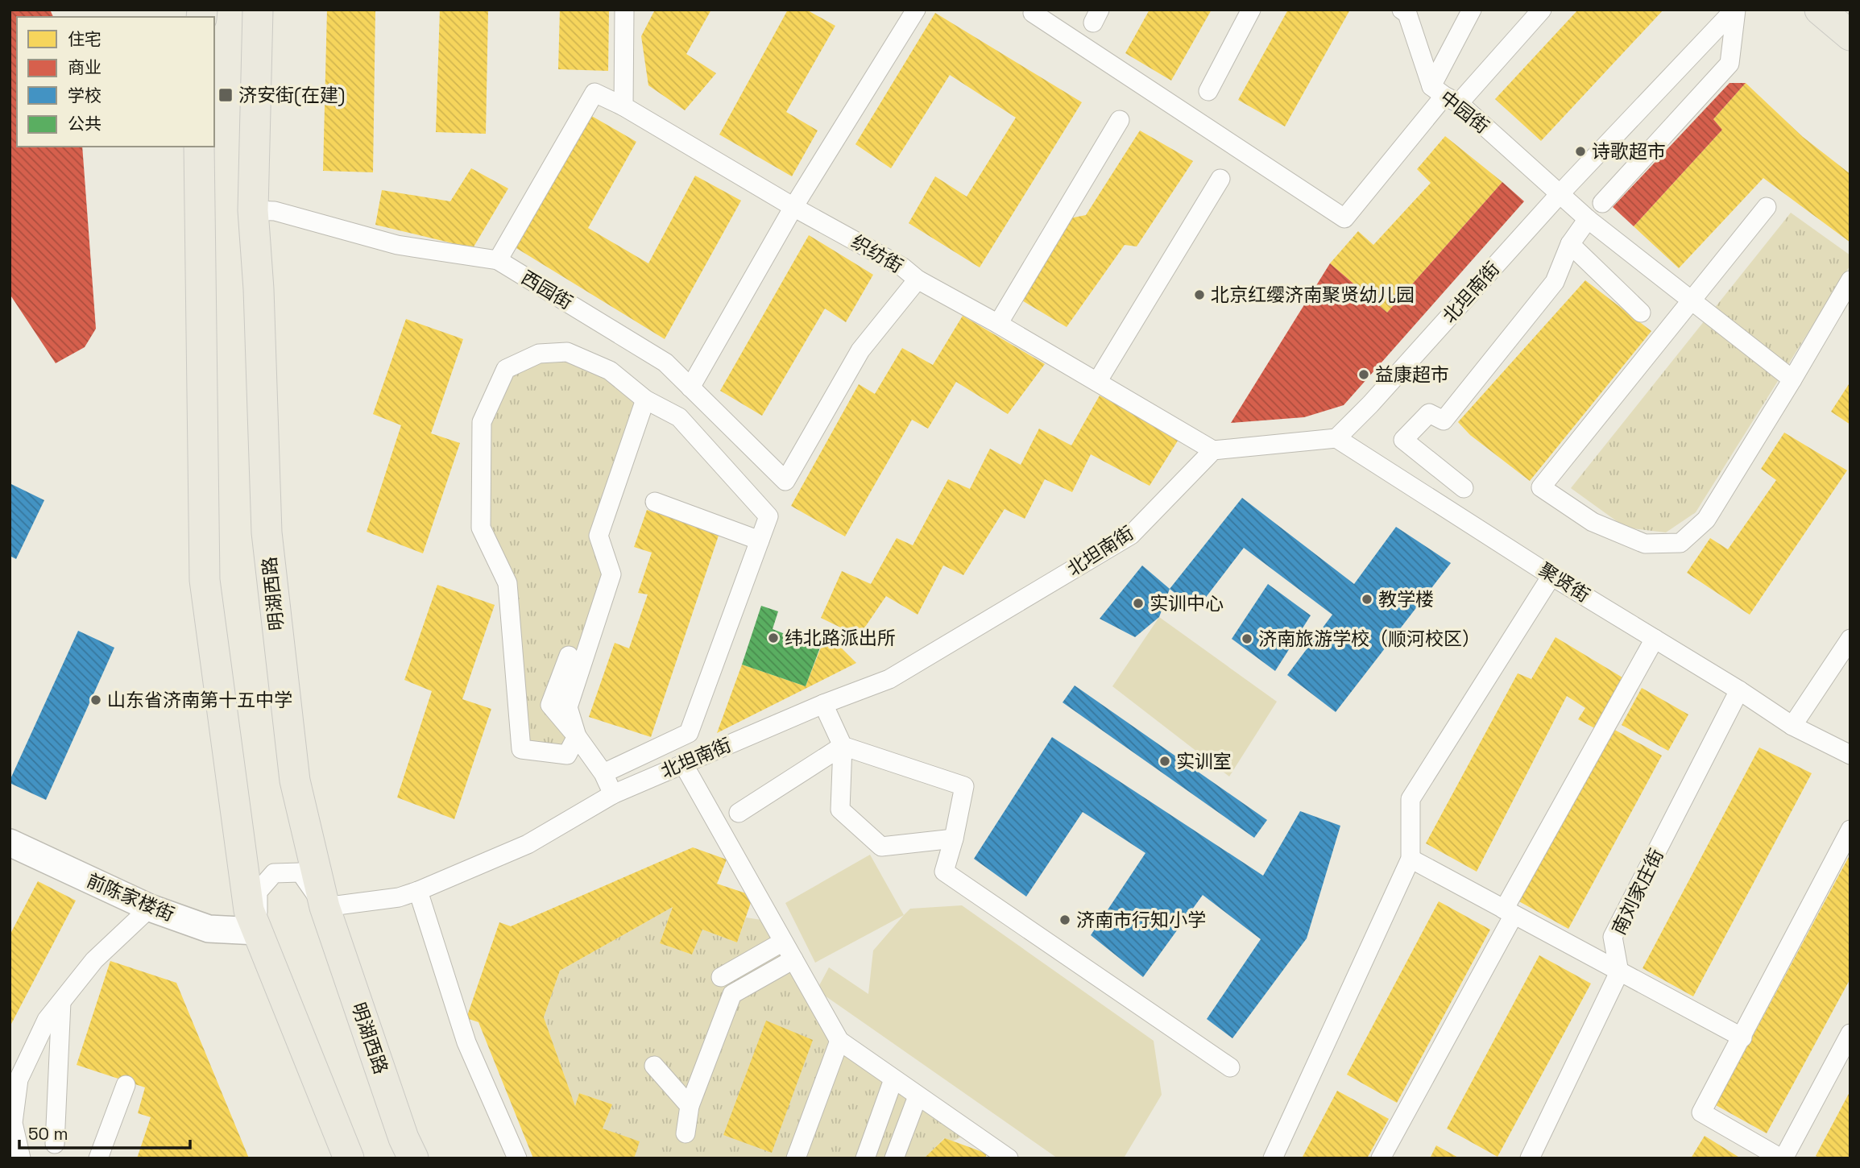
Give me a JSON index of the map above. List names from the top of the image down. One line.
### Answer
{"streets":{"main road":["明湖西路"],"street":["中园街","织纺街","西园街","北坦南街","聚贤街","南刘家庄街","前陈家楼街"]},"crossings":[["中园街","北坦南街"],["织纺街","西园街"],["织纺街","北坦南街"],["西园街","明湖西路"],["北坦南街","聚贤街"],["北坦南街","明湖西路"],["聚贤街","南刘家庄街"]],"places":{"transit":["济安街(在建)"],"other":["诗歌超市","北京红缨济南聚贤幼儿园","益康超市","教学楼","实训中心","纬北路派出所","济南旅游学校（顺河校区）","山东省济南第十五中学","实训室","济南市行知小学"]},"legend":["住宅","商业","学校","公共"],"scale_bar":"50 m"}
